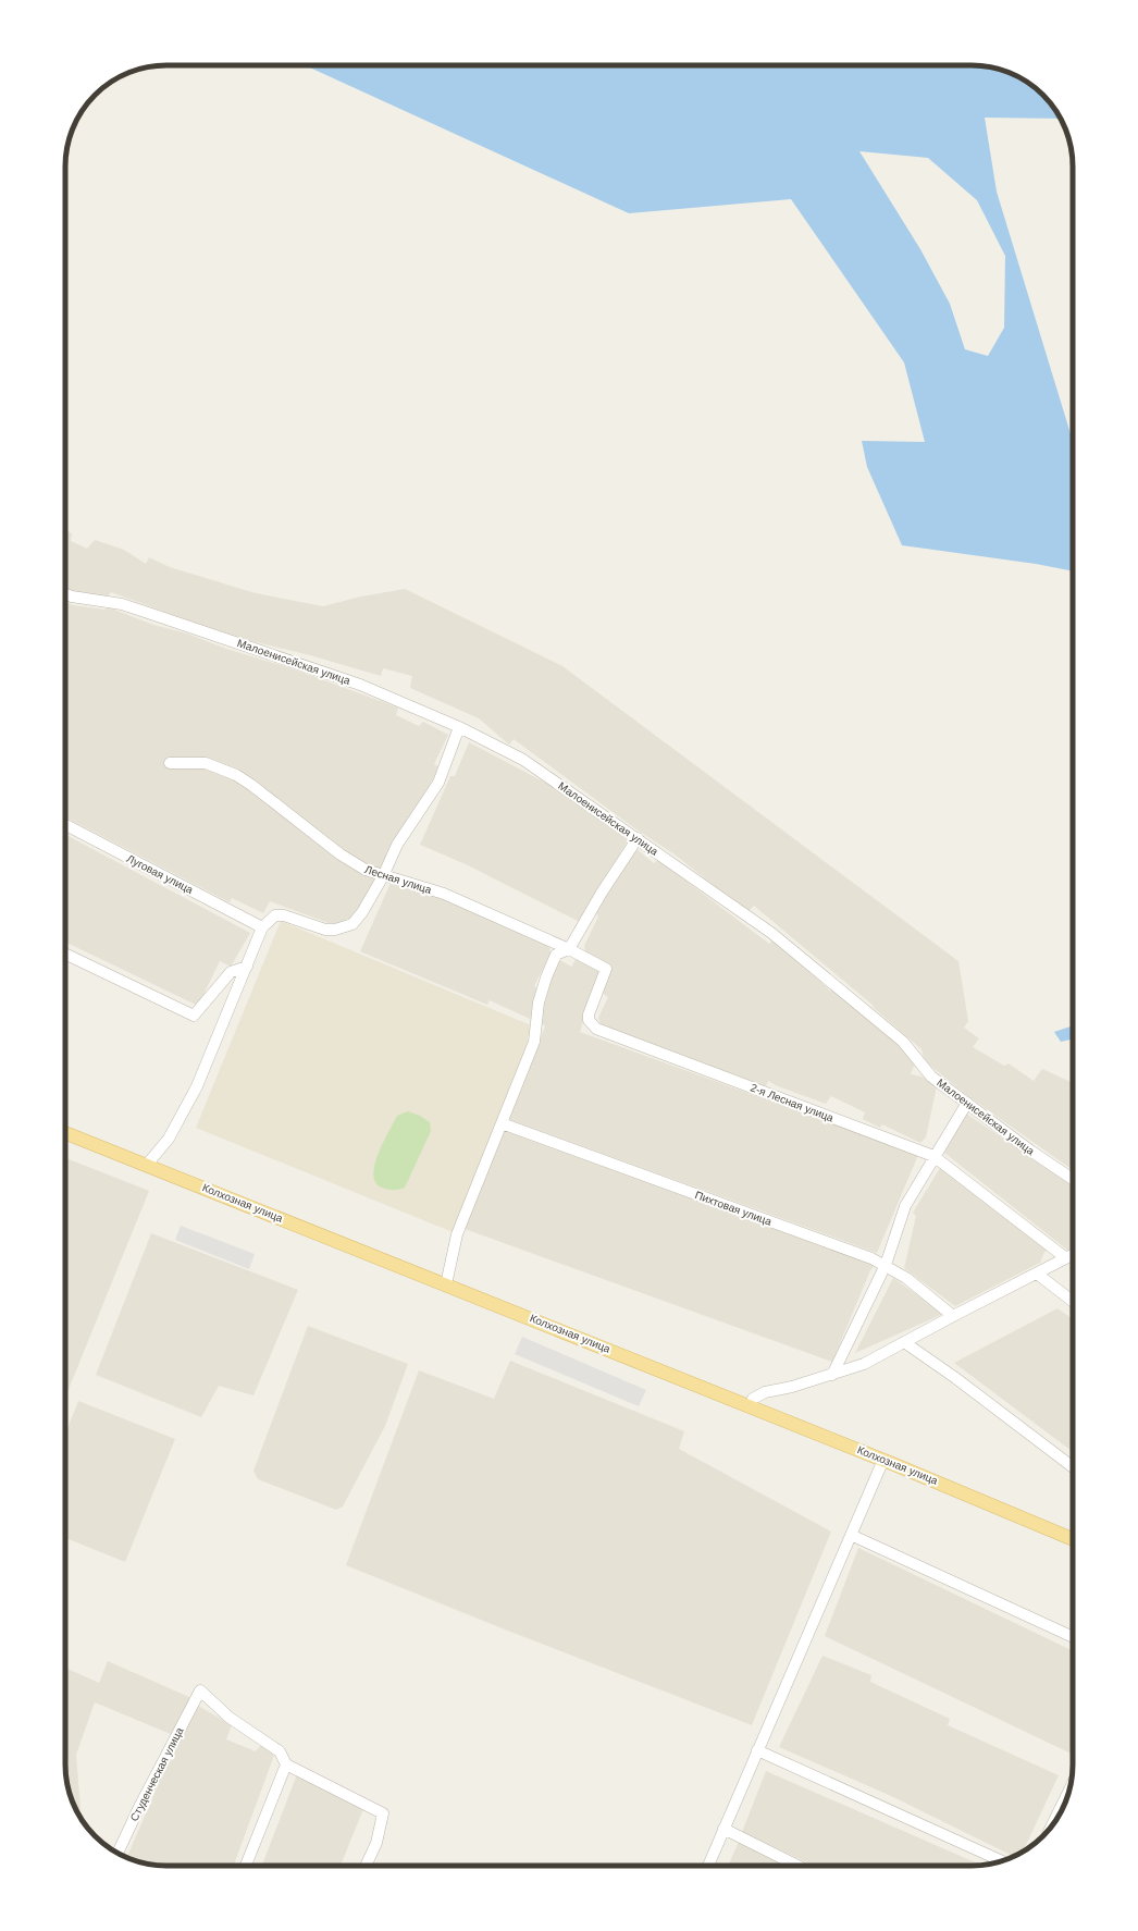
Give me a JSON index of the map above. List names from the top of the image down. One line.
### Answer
{"streets":{"main road":["Колхозная улица"],"street":["Малоенисейская улица","Луговая улица","Лесная улица","2-я Лесная улица","Пихтовая улица","Студенческая улица"]},"crossings":[["Лесная улица","2-я Лесная улица"]]}
